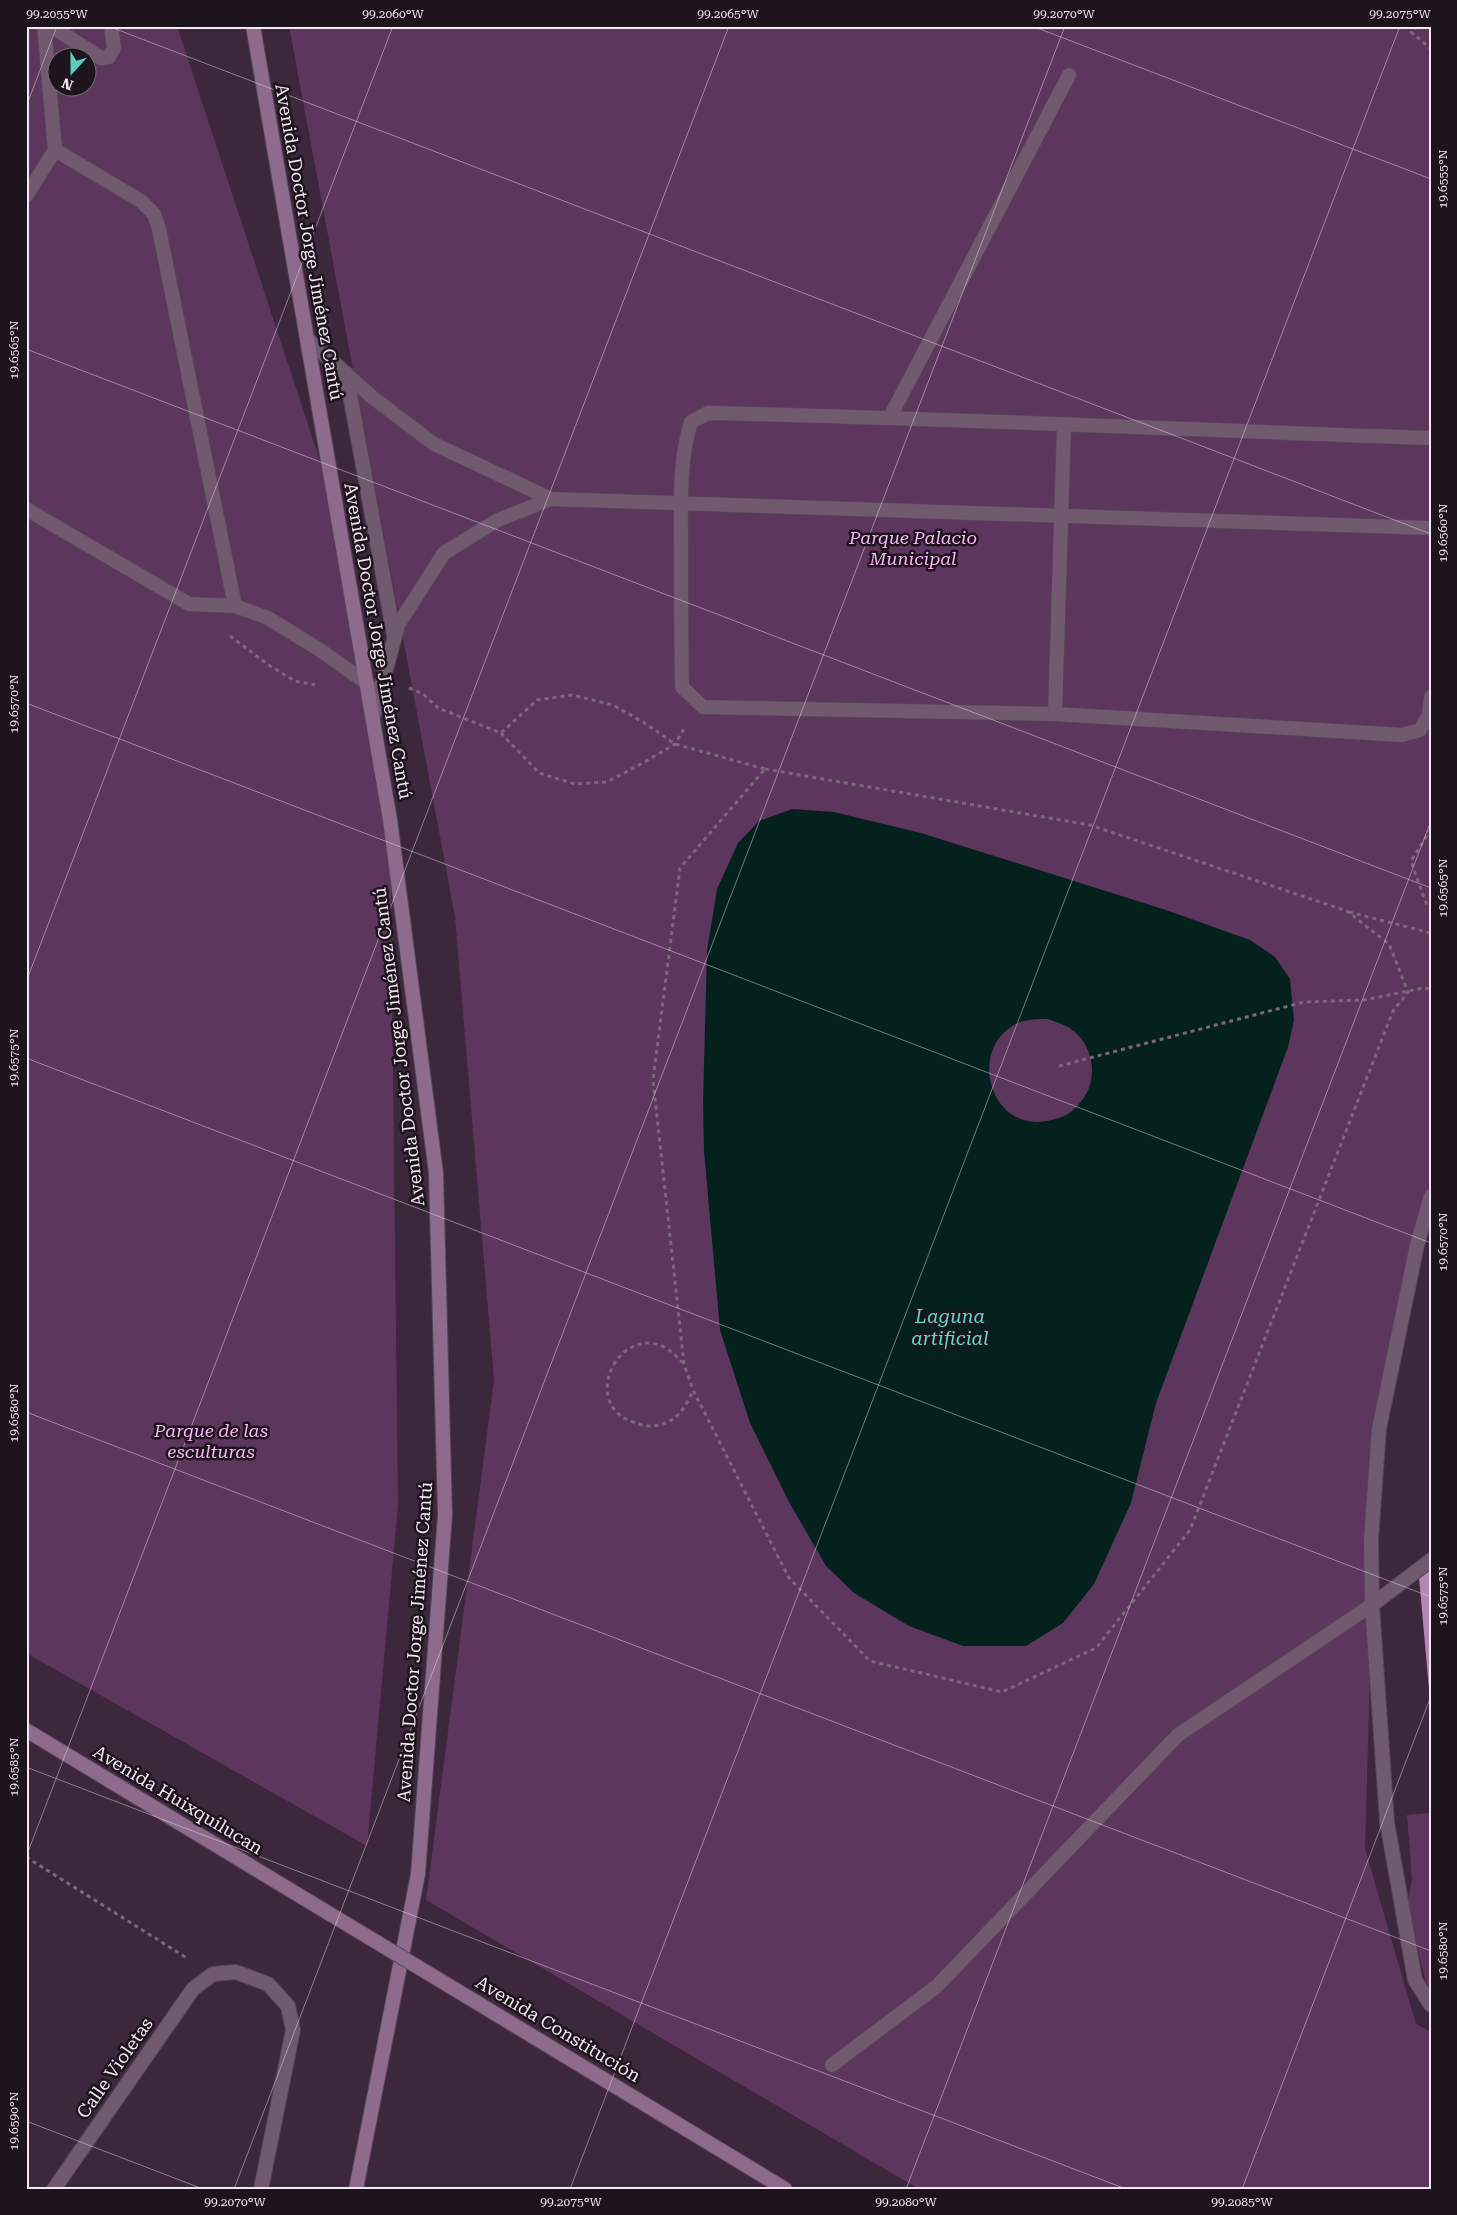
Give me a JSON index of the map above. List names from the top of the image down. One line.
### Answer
{"streets":{"main road":["Avenida Doctor Jorge Jiménez Cantú","Avenida Huixquilucan","Avenida Constitución"],"street":["Calle Violetas"]},"crossings":[["Avenida Huixquilucan","Avenida Constitución"]],"water":["Laguna artificial"],"parks":["Parque Palacio Municipal","Parque de las esculturas"],"north":"bottom","coordinates":["99.2055°W","99.2060°W","99.2065°W","99.2070°W","99.2075°W","19.6555°N","19.6565°N","19.6560°N","19.6570°N","19.6575°N","19.6580°N","19.6585°N","19.6590°N","99.2080°W","99.2085°W"]}
